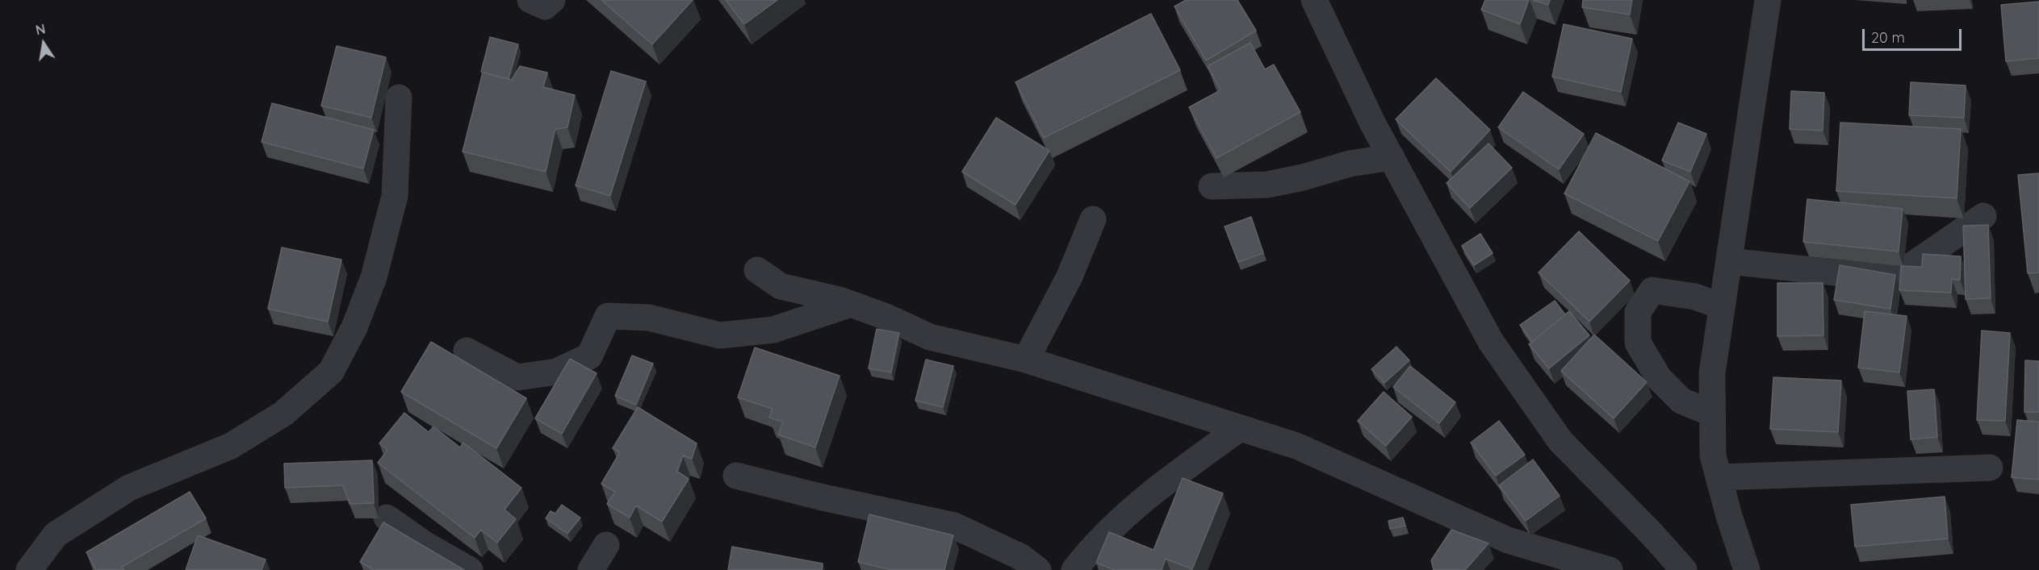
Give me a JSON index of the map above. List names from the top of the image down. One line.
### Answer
{"scale_bar":"20 m","north":"top"}
